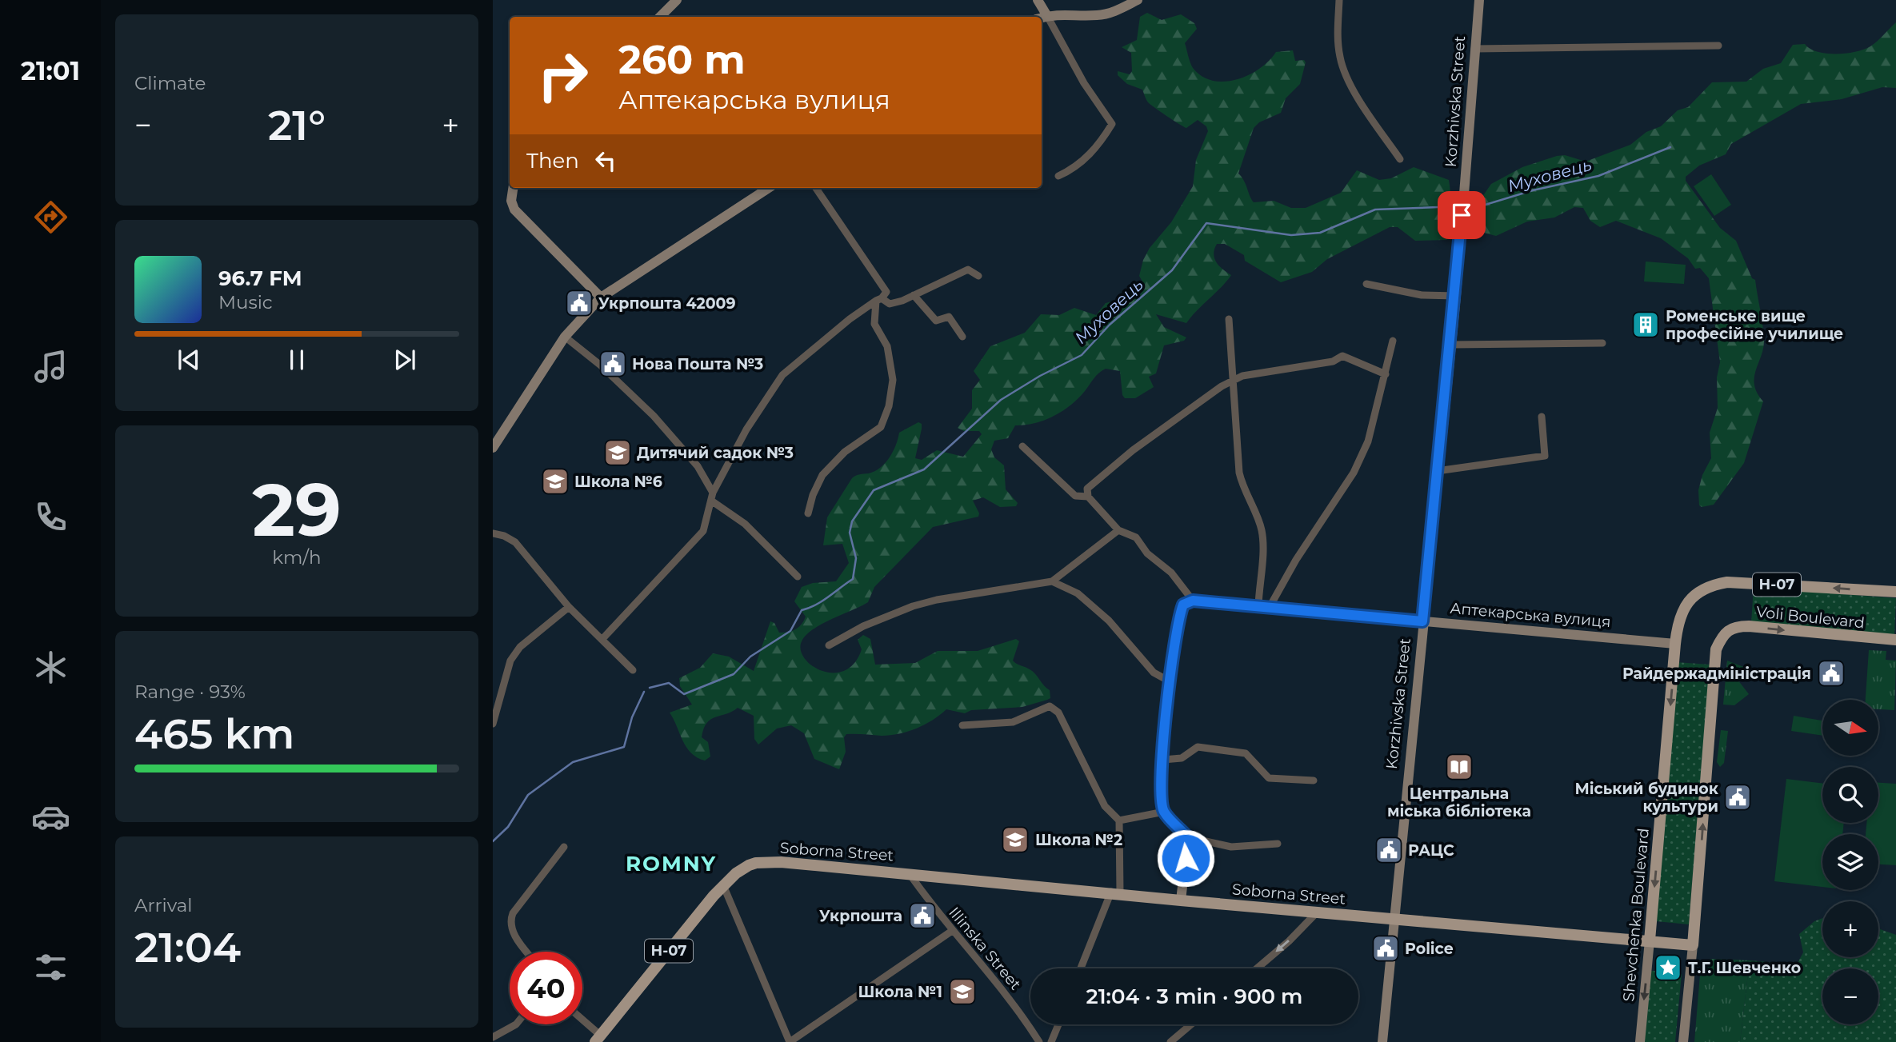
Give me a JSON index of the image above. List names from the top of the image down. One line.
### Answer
{"streets":{"main road":["Н-07","Voli Boulevard","Soborna Street","Shevchenka Boulevard"],"street":["Korzhivska Street","Аптекарська вулиця","Illinska Street"]},"crossings":[["Korzhivska Street","Аптекарська вулиця"],["Korzhivska Street","Soborna Street"],["Н-07","Soborna Street"],["Аптекарська вулиця","Shevchenka Boulevard"],["Voli Boulevard","Soborna Street"],["Voli Boulevard","Shevchenka Boulevard"],["Soborna Street","Shevchenka Boulevard"],["Soborna Street","Illinska Street"]],"one_way":["Shevchenka Boulevard"],"districts":["ROMNY"],"water":["Муховець"],"places":{"public building":["Укрпошта 42009","Нова Пошта №3","Райдержадміністрація","Міський будинок культури","РАЦС","Укрпошта","Police"],"building":["Роменське вище професійне училище"],"school or university":["Дитячий садок №3","Школа №6","Школа №2","Школа №1"],"library":["Центральна міська бібліотека"],"place":["Т.Г. Шевченко"]},"north":"right","page":{"tabs":"21:01","tile":["Climate",["29","km/h"],["Range · 93%","465 km"],["Arrival","21:04"]],"turn":["260 m","Аптекарська вулиця"],"heat":["−","21°","+"],"then":"Then","song":["96.7 FM","Music"],"map_buttons":["+","−"],"limit":"40","trip":"21:04 · 3 min · 900 m"}}
